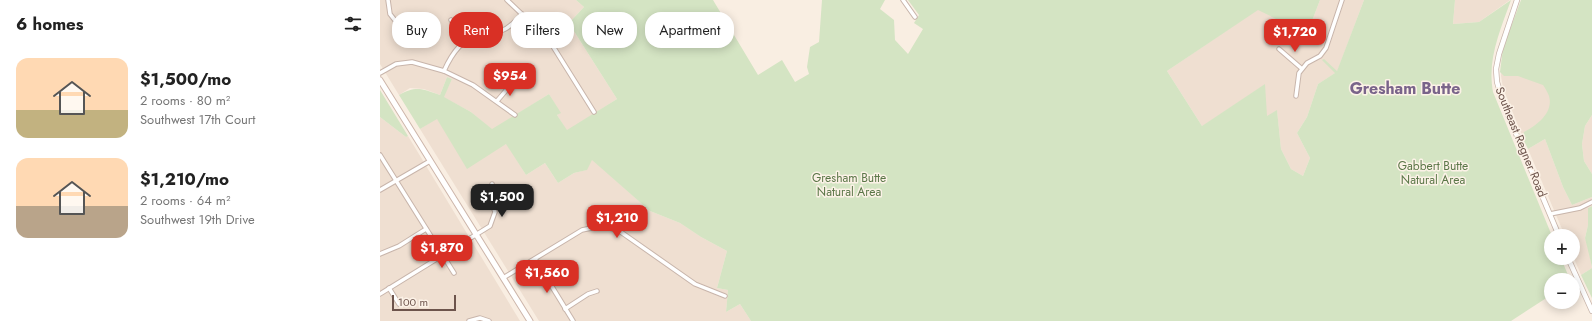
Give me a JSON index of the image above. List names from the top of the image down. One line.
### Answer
{"streets":{"street":["Southeast Regner Road"]},"districts":["Gresham Butte"],"parks":["Gabbert Butte Natural Area","Gresham Butte Natural Area"],"scale_bar":"100 m","page":{"heading":"6 homes","chip":["Buy","Rent","Filters","New","Apartment"],"price":["$1,720","$954","$1,500","$1,210","$1,870","$1,560"],"list":[{"name":"$1,500/mo","note":"2 rooms · 80 m² · Southwest 17th Court"},{"name":"$1,210/mo","note":"2 rooms · 64 m² · Southwest 19th Drive"}],"map_buttons":["+","−"],"scale":"100 m"}}
